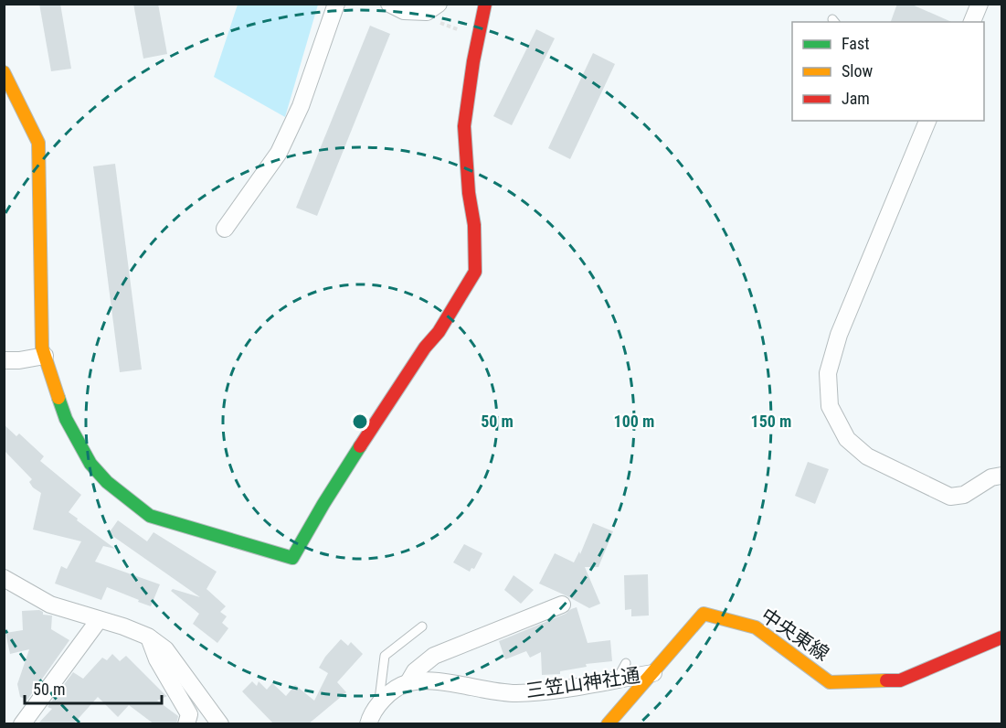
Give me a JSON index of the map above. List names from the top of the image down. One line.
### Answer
{"streets":{"street":["中央東線","三笠山神社通"]},"crossings":[["中央東線","三笠山神社通"]],"legend":["Fast","Slow","Jam"],"scale_bar":"50 m","rings":["50 m","100 m","150 m"]}
